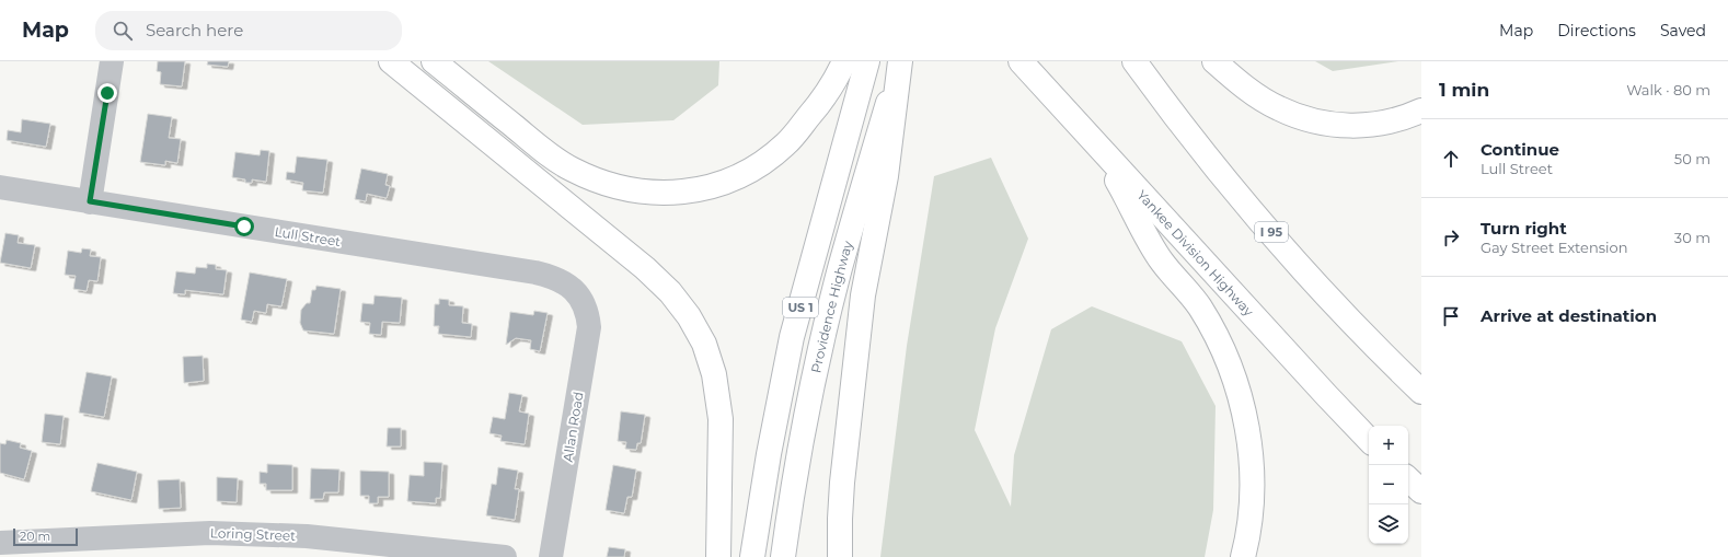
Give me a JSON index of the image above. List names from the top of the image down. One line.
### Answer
{"streets":{"main road":["I 95","Yankee Division Highway","Providence Highway","US 1"],"street":["Lull Street","Allan Road","Loring Street"]},"crossings":[["Lull Street","Allan Road"]],"scale_bar":"20 m","page":{"header":"Map","search":"Search here","nav":["Map","Directions","Saved"],"heading":["1 min","Walk · 80 m"],"list":[["Continue","Lull Street","50 m"],["Turn right","Gay Street Extension","30 m"],"Arrive at destination"],"map_buttons":["+","−"],"scale":"20 m"}}
